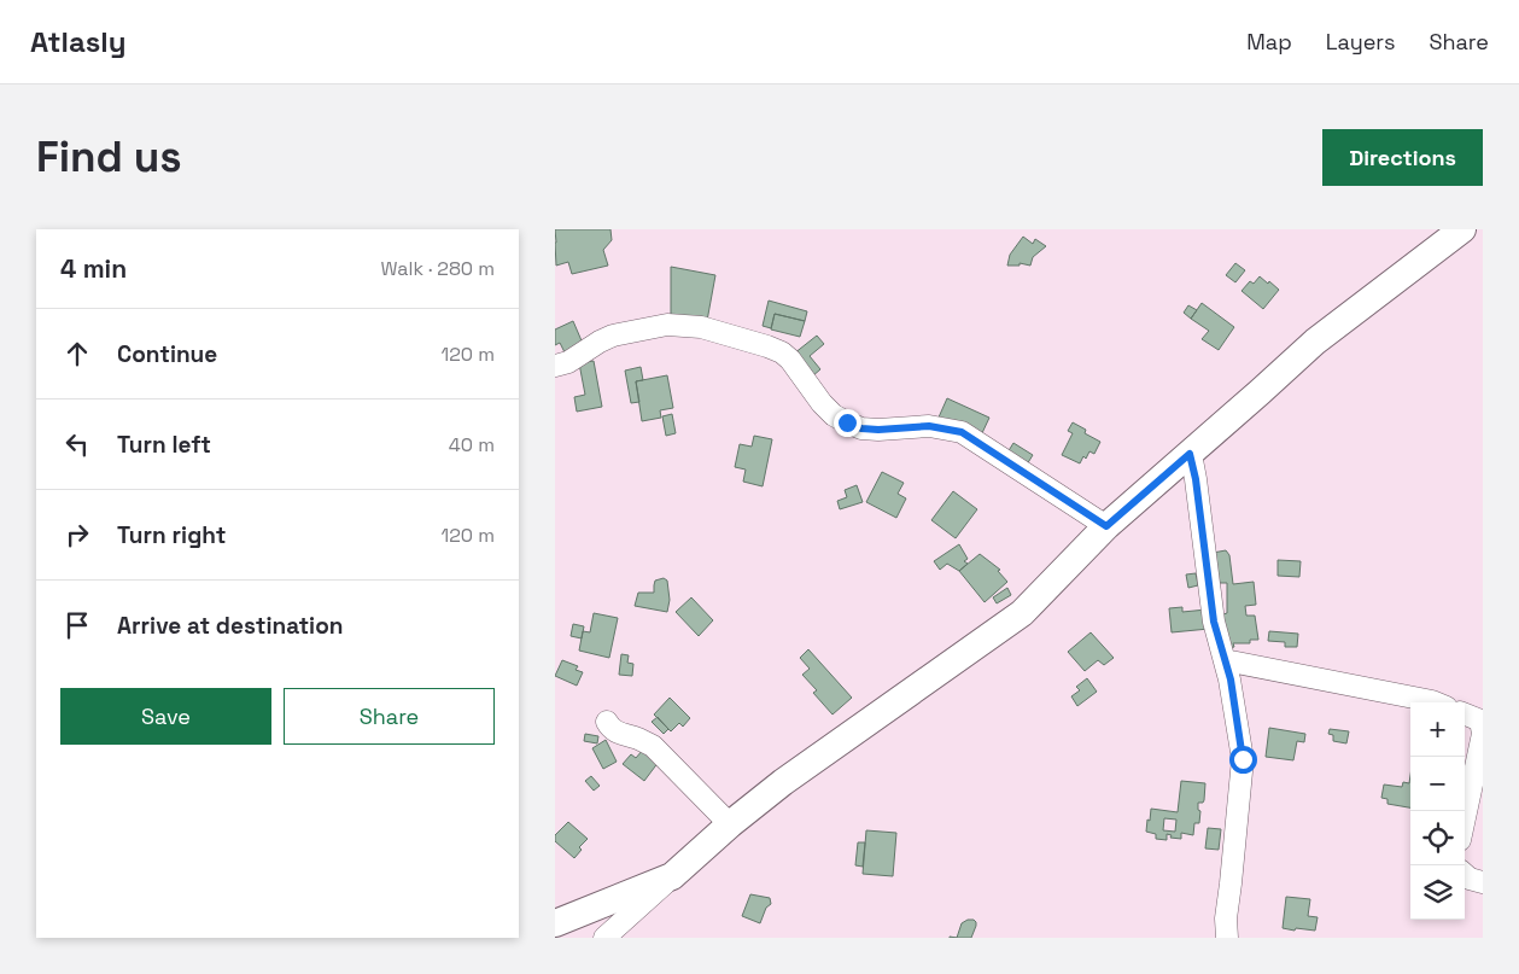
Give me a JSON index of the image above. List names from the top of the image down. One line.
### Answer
{"page":{"header":"Atlasly","nav":["Map","Layers","Share"],"buttons":["Directions",["Save","Share"]],"title":"Find us","heading":["4 min","Walk · 280 m"],"list":[["Continue","120 m"],["Turn left","40 m"],["Turn right","120 m"],"Arrive at destination"],"map_buttons":["+","−"]}}
